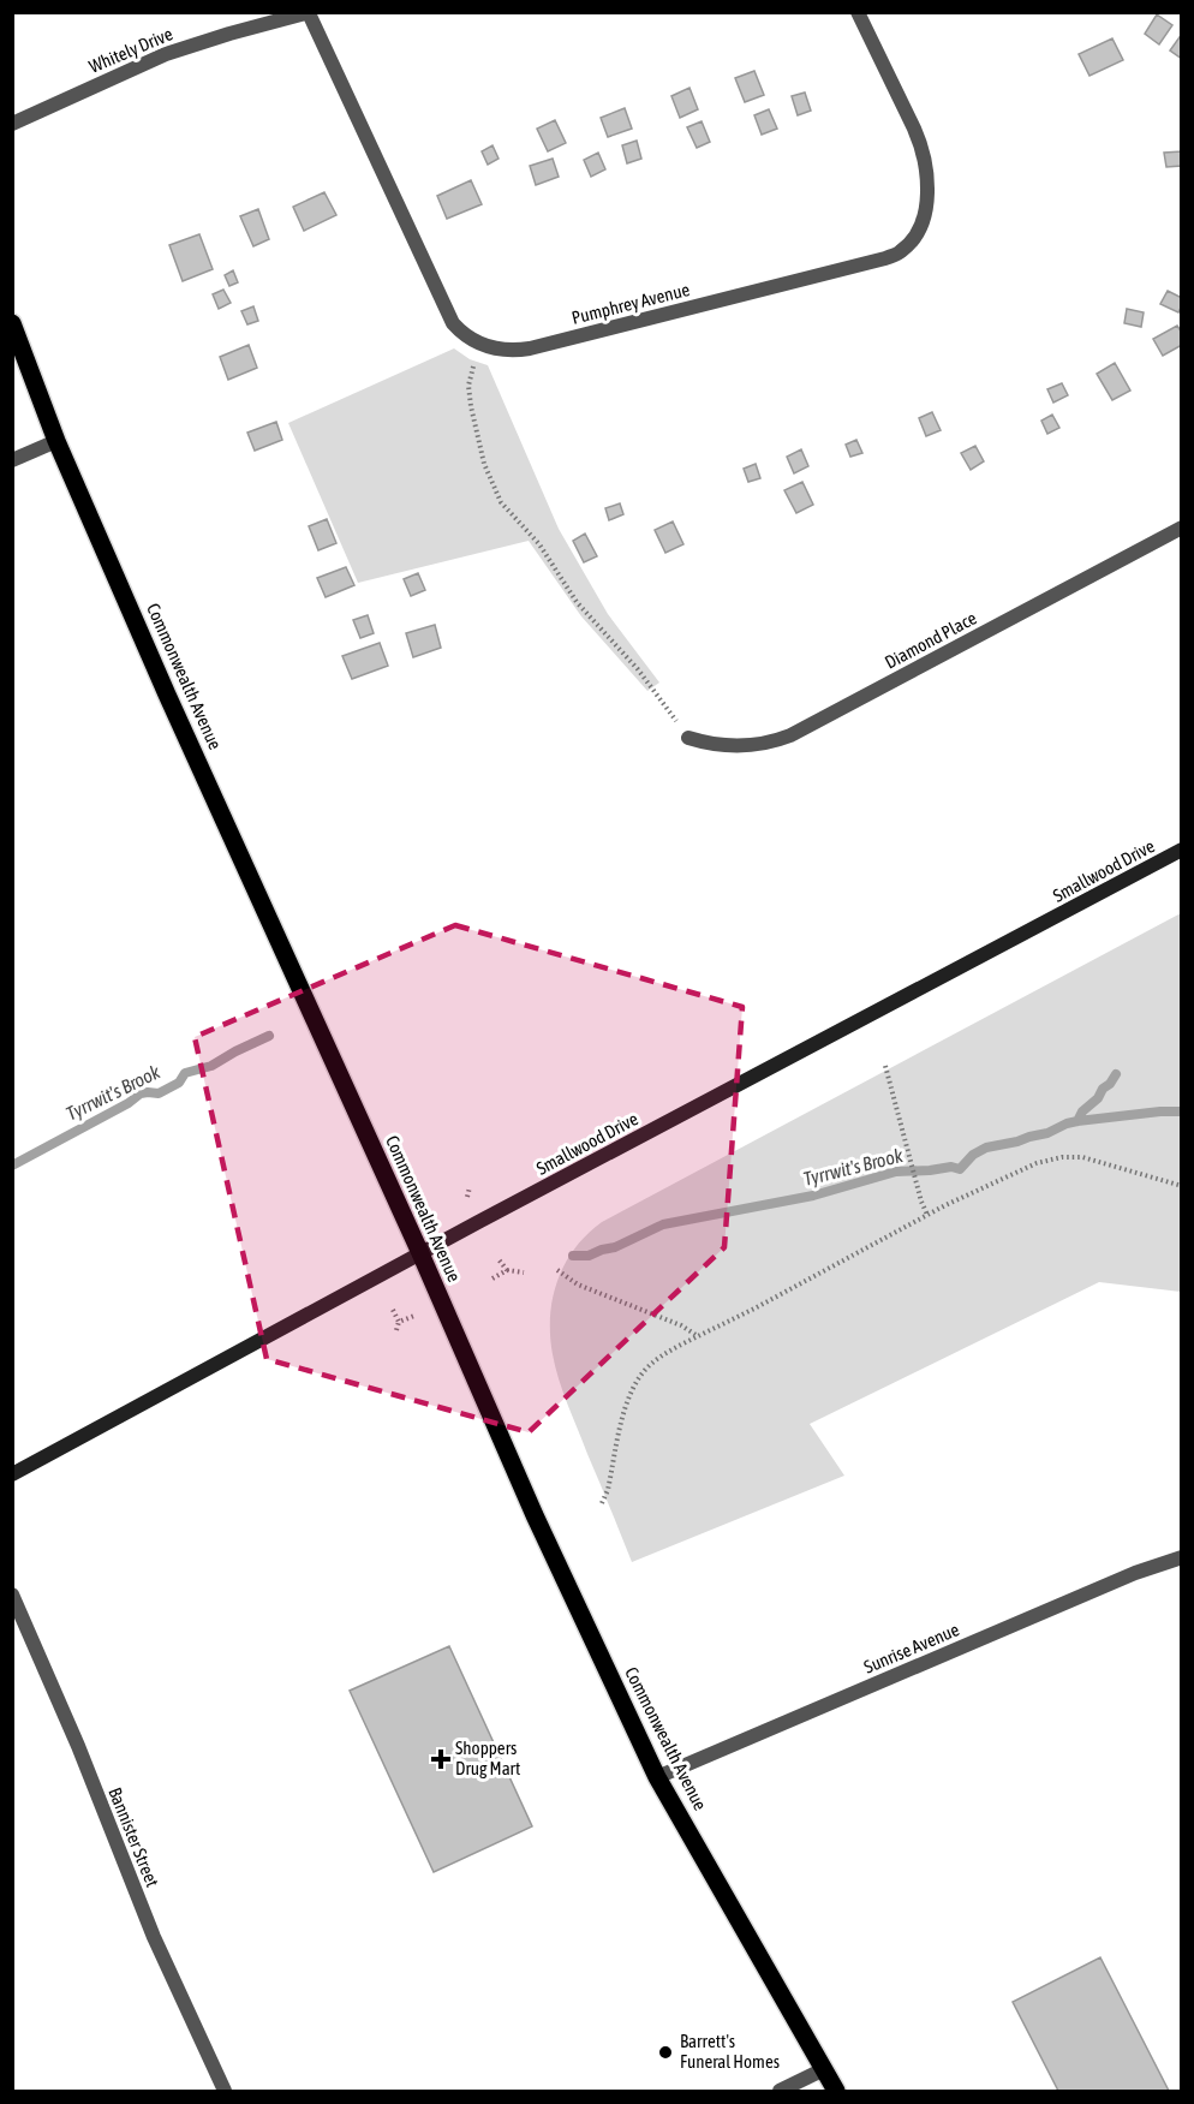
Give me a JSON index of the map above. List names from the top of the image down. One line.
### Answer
{"streets":{"main road":["Commonwealth Avenue"],"street":["Whitely Drive","Pumphrey Avenue","Diamond Place","Smallwood Drive","Sunrise Avenue","Bannister Street"]},"crossings":[["Commonwealth Avenue","Smallwood Drive"],["Commonwealth Avenue","Sunrise Avenue"]],"water":["Tyrrwit's Brook"],"places":{"health":["Shoppers Drug Mart"],"other":["Barrett's Funeral Homes"]}}
